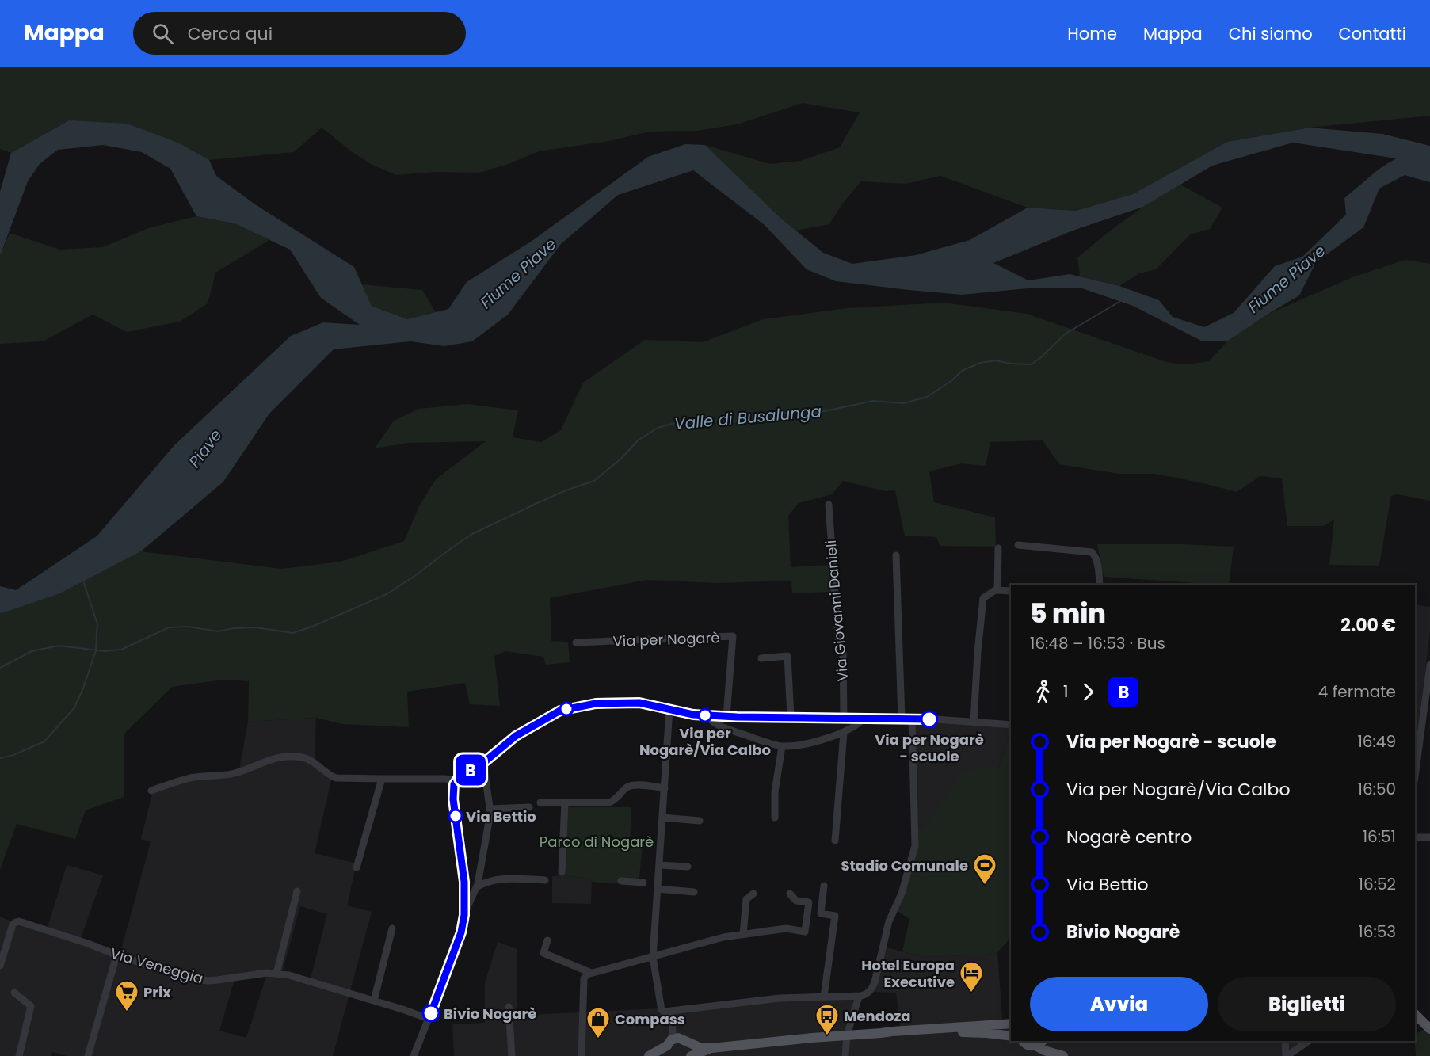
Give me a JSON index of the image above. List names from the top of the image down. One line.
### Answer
{"streets":{"street":["Via Giovanni Danieli","Via per Nogarè","Via Veneggia"]},"water":["Fiume Piave","Valle di Busalunga","Piave"],"parks":["Parco di Nogarè"],"places":{"other":["Via per Nogarè/Via Calbo","Via per Nogarè - scuole","Via Bettio","Bivio Nogarè"],"sports":["Stadio Comunale"],"hotel":["Hotel Europa Executive"],"supermarket":["Prix"],"bus stop":["Mendoza"],"shop":["Compass"]},"lines":["bus line B"],"page":{"header":"Mappa","search":"Cerca qui","nav":["Home","Mappa","Chi siamo","Contatti"],"on_map":"B","heading":["5 min","16:48 – 16:53 · Bus","2.00 €"],"legs":["1","B","4 fermate"],"list":[{"name":"Via per Nogarè - scuole","value":"16:49"},{"name":"Via per Nogarè/Via Calbo","value":"16:50"},{"name":"Nogarè centro","value":"16:51"},{"name":"Via Bettio","value":"16:52"},{"name":"Bivio Nogarè","value":"16:53"}],"buttons":["Avvia","Biglietti"]}}
